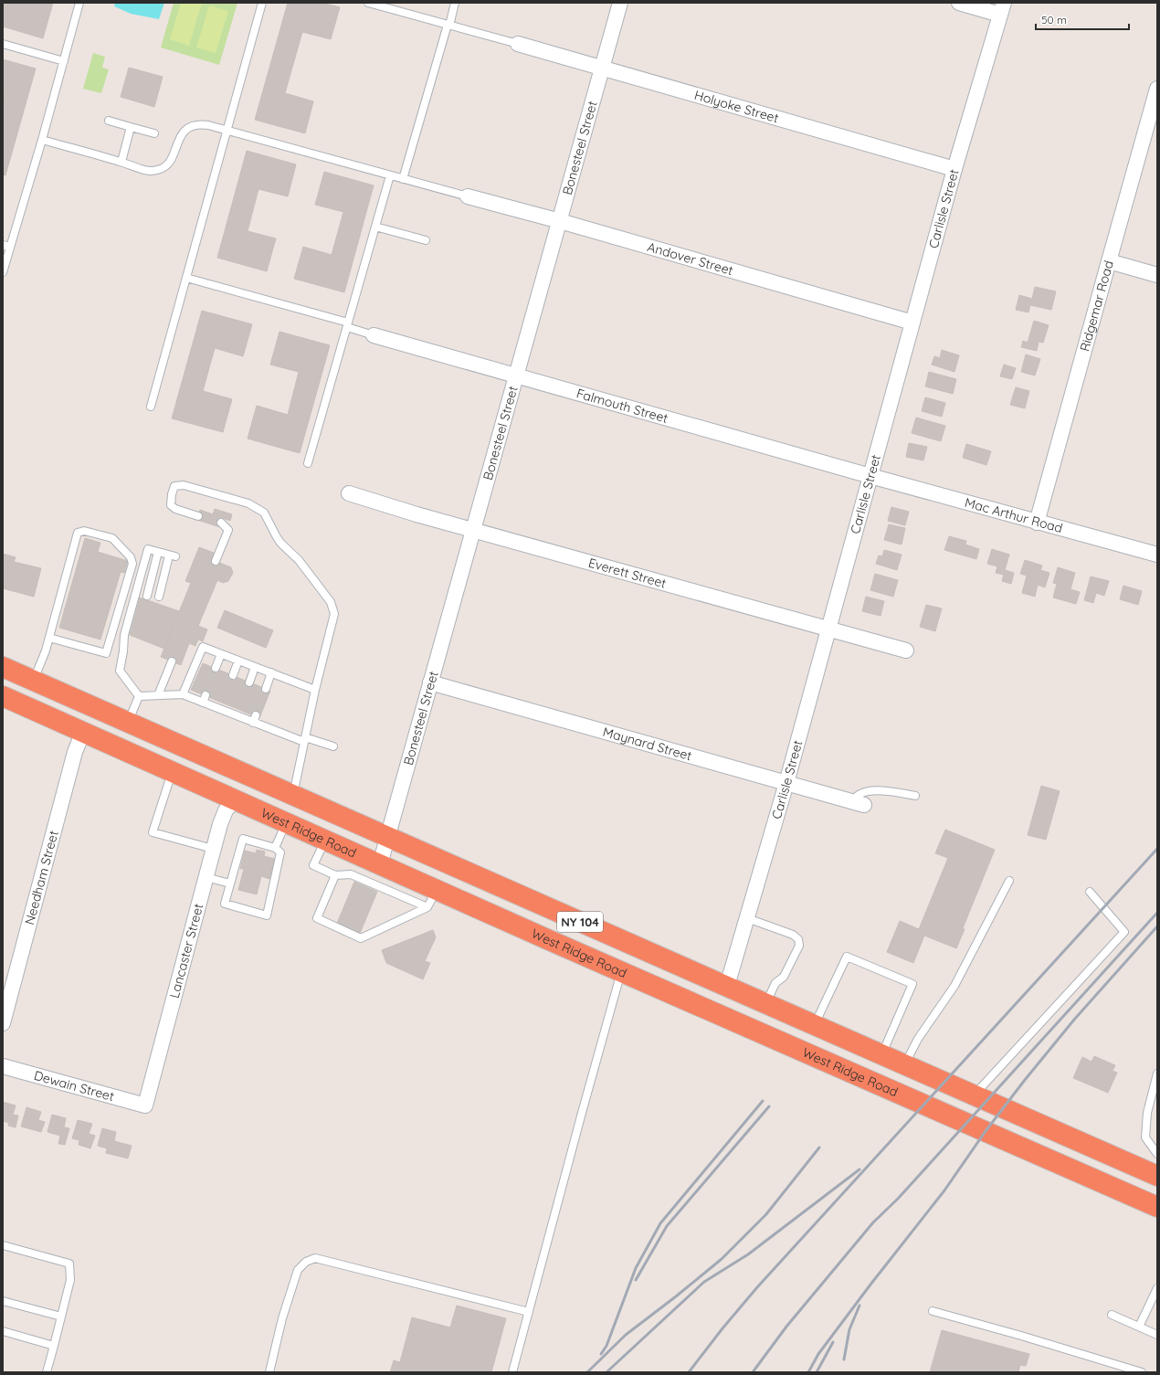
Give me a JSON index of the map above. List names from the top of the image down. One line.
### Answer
{"streets":{"highway":["West Ridge Road","NY 104"],"street":["Holyoke Street","Bonesteel Street","Carlisle Street","Andover Street","Ridgemar Road","Falmouth Street","Mac Arthur Road","Everett Street","Maynard Street","Needham Street","Lancaster Street","Dewain Street"]},"crossings":[["Holyoke Street","Bonesteel Street"],["Holyoke Street","Carlisle Street"],["Bonesteel Street","Andover Street"],["Bonesteel Street","Falmouth Street"],["Bonesteel Street","Everett Street"],["Bonesteel Street","Maynard Street"],["Bonesteel Street","West Ridge Road"],["Carlisle Street","Andover Street"],["Carlisle Street","Falmouth Street"],["Carlisle Street","Mac Arthur Road"],["Carlisle Street","Everett Street"],["Carlisle Street","Maynard Street"],["Carlisle Street","West Ridge Road"],["Ridgemar Road","Mac Arthur Road"],["Falmouth Street","Mac Arthur Road"],["West Ridge Road","Needham Street"],["West Ridge Road","Lancaster Street"],["Lancaster Street","Dewain Street"]],"scale_bar":"50 m"}
